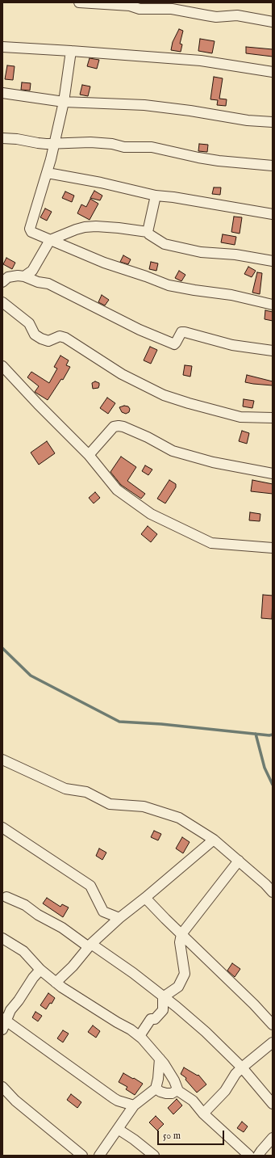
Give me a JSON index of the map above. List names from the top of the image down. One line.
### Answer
{"scale_bar":"50 m"}
